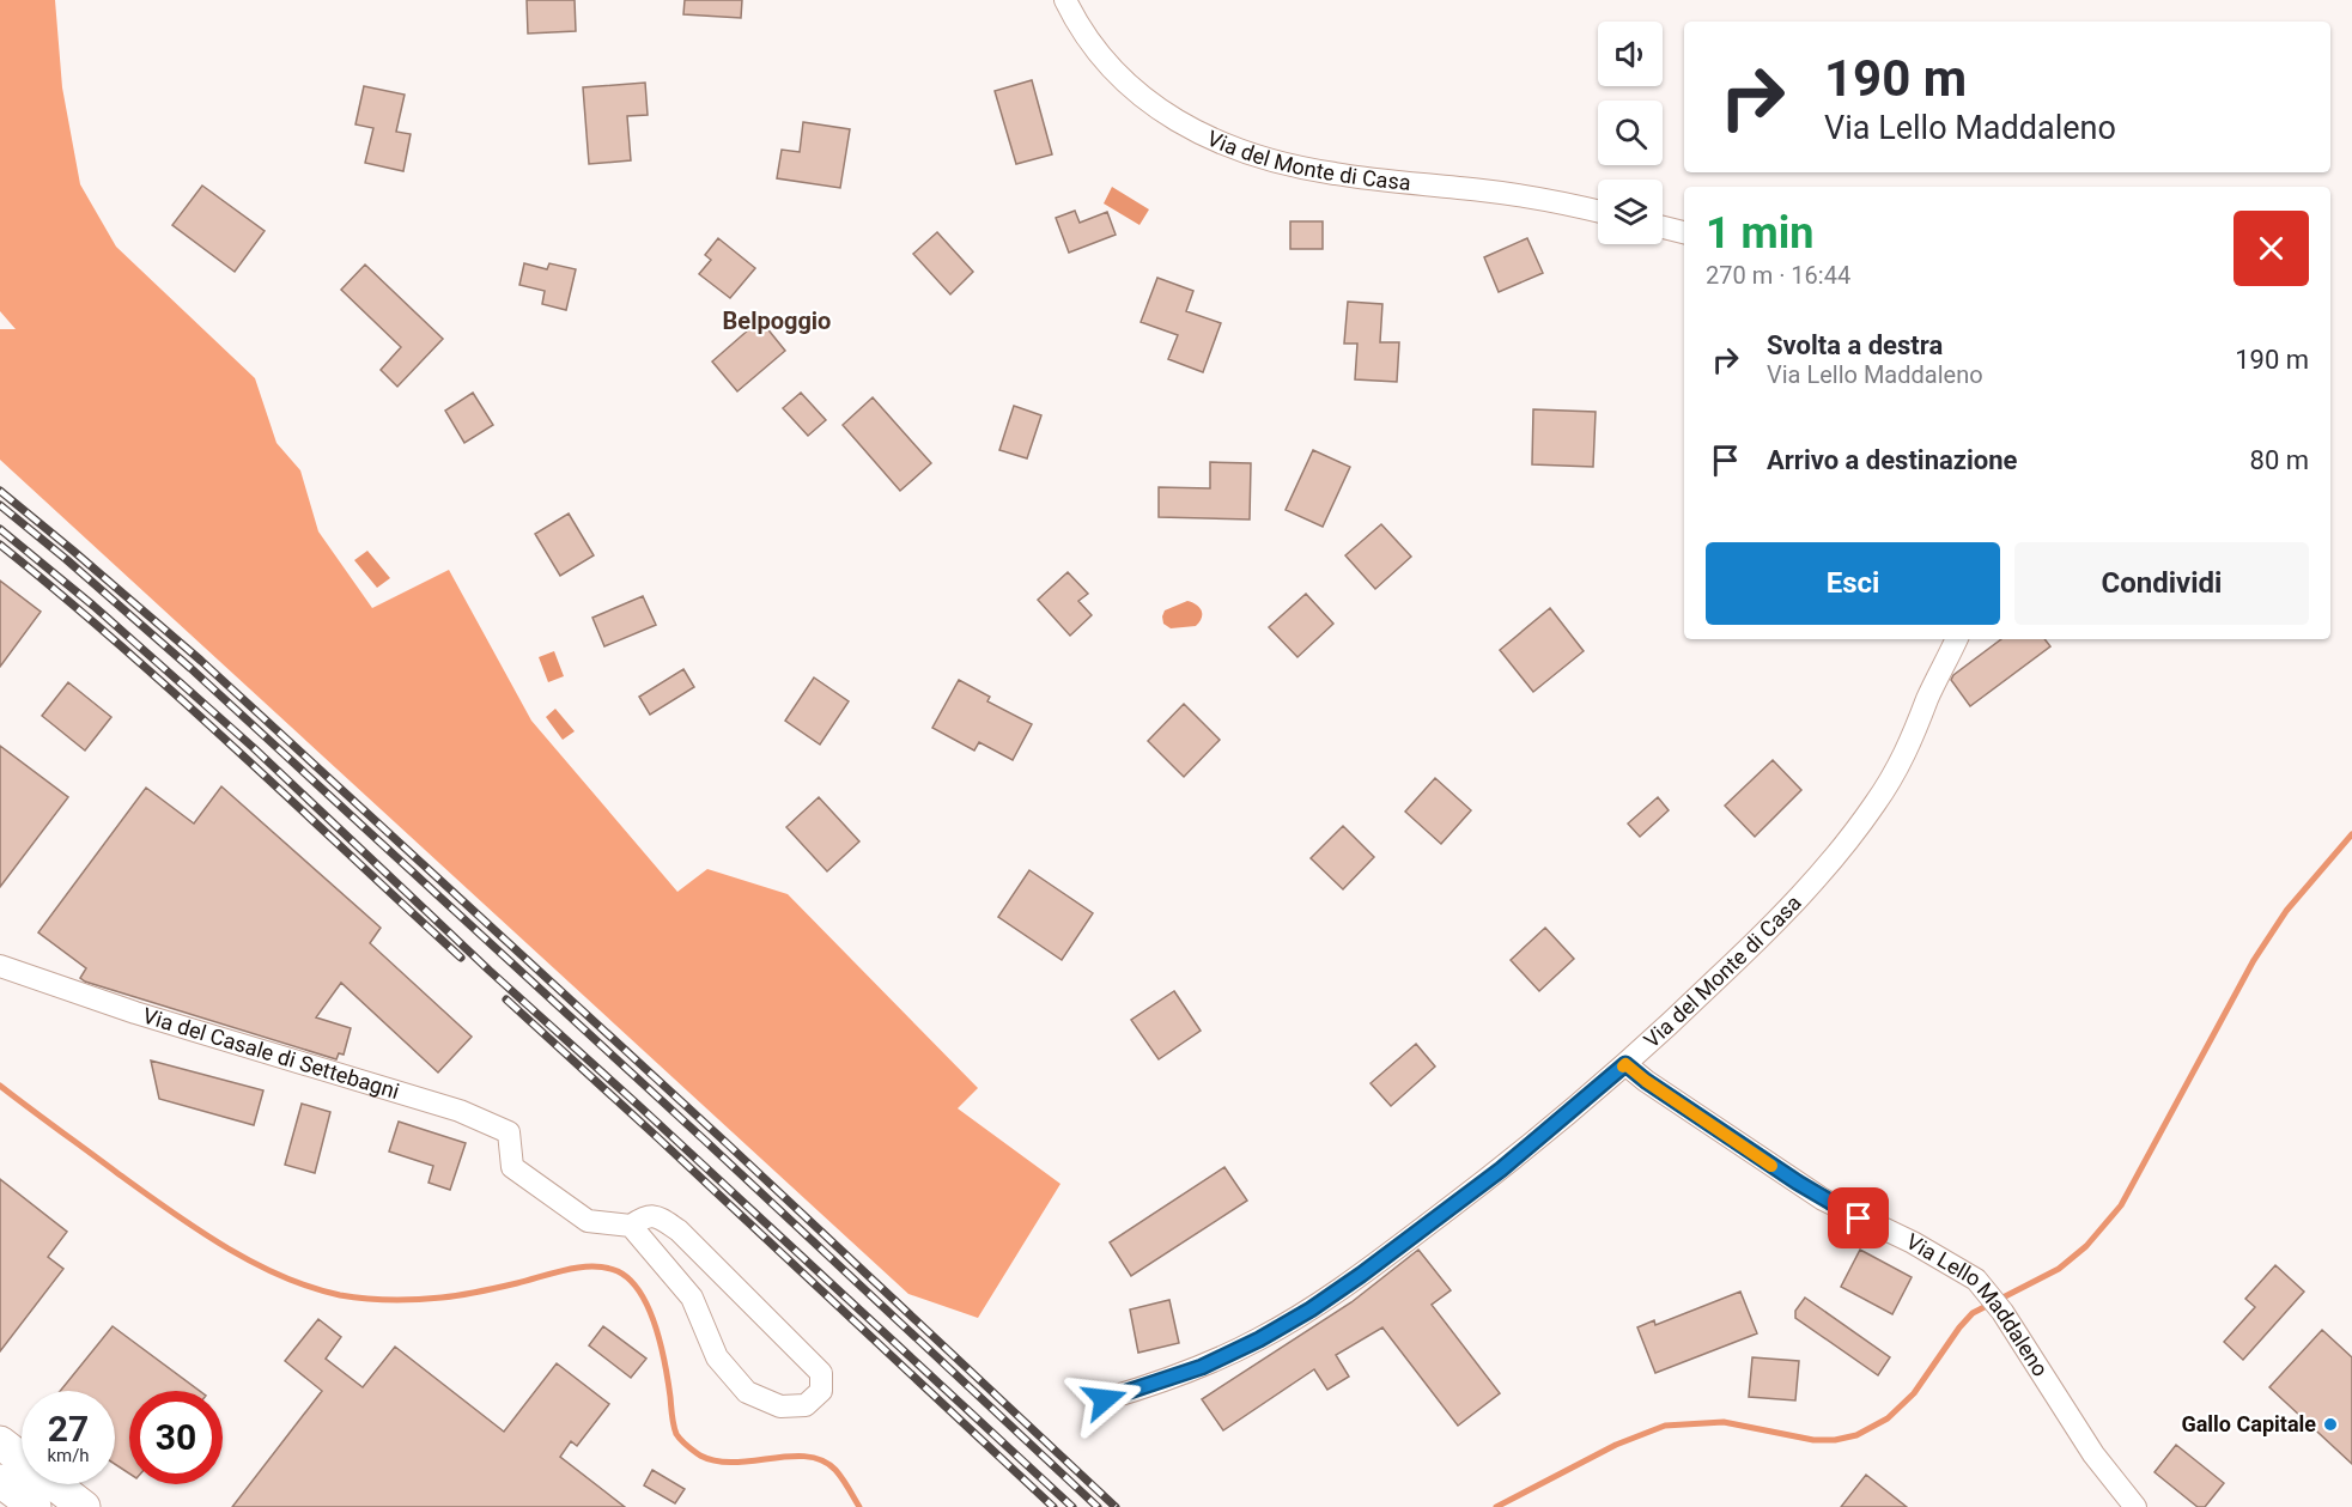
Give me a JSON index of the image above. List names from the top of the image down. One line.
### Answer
{"streets":{"street":["Via del Monte di Casa","Via del Casale di Settebagni","Via Lello Maddaleno"]},"crossings":[["Via del Monte di Casa","Via Lello Maddaleno"]],"districts":["Belpoggio"],"places":["Gallo Capitale"],"page":{"turn":["190 m","Via Lello Maddaleno"],"heading":["1 min","270 m · 16:44"],"list":[{"name":"Svolta a destra","note":"Via Lello Maddaleno","value":"190 m"},{"name":"Arrivo a destinazione","value":"80 m"}],"buttons":["Esci","Condividi"],"speed":"27 km/h","limit":"30"}}
